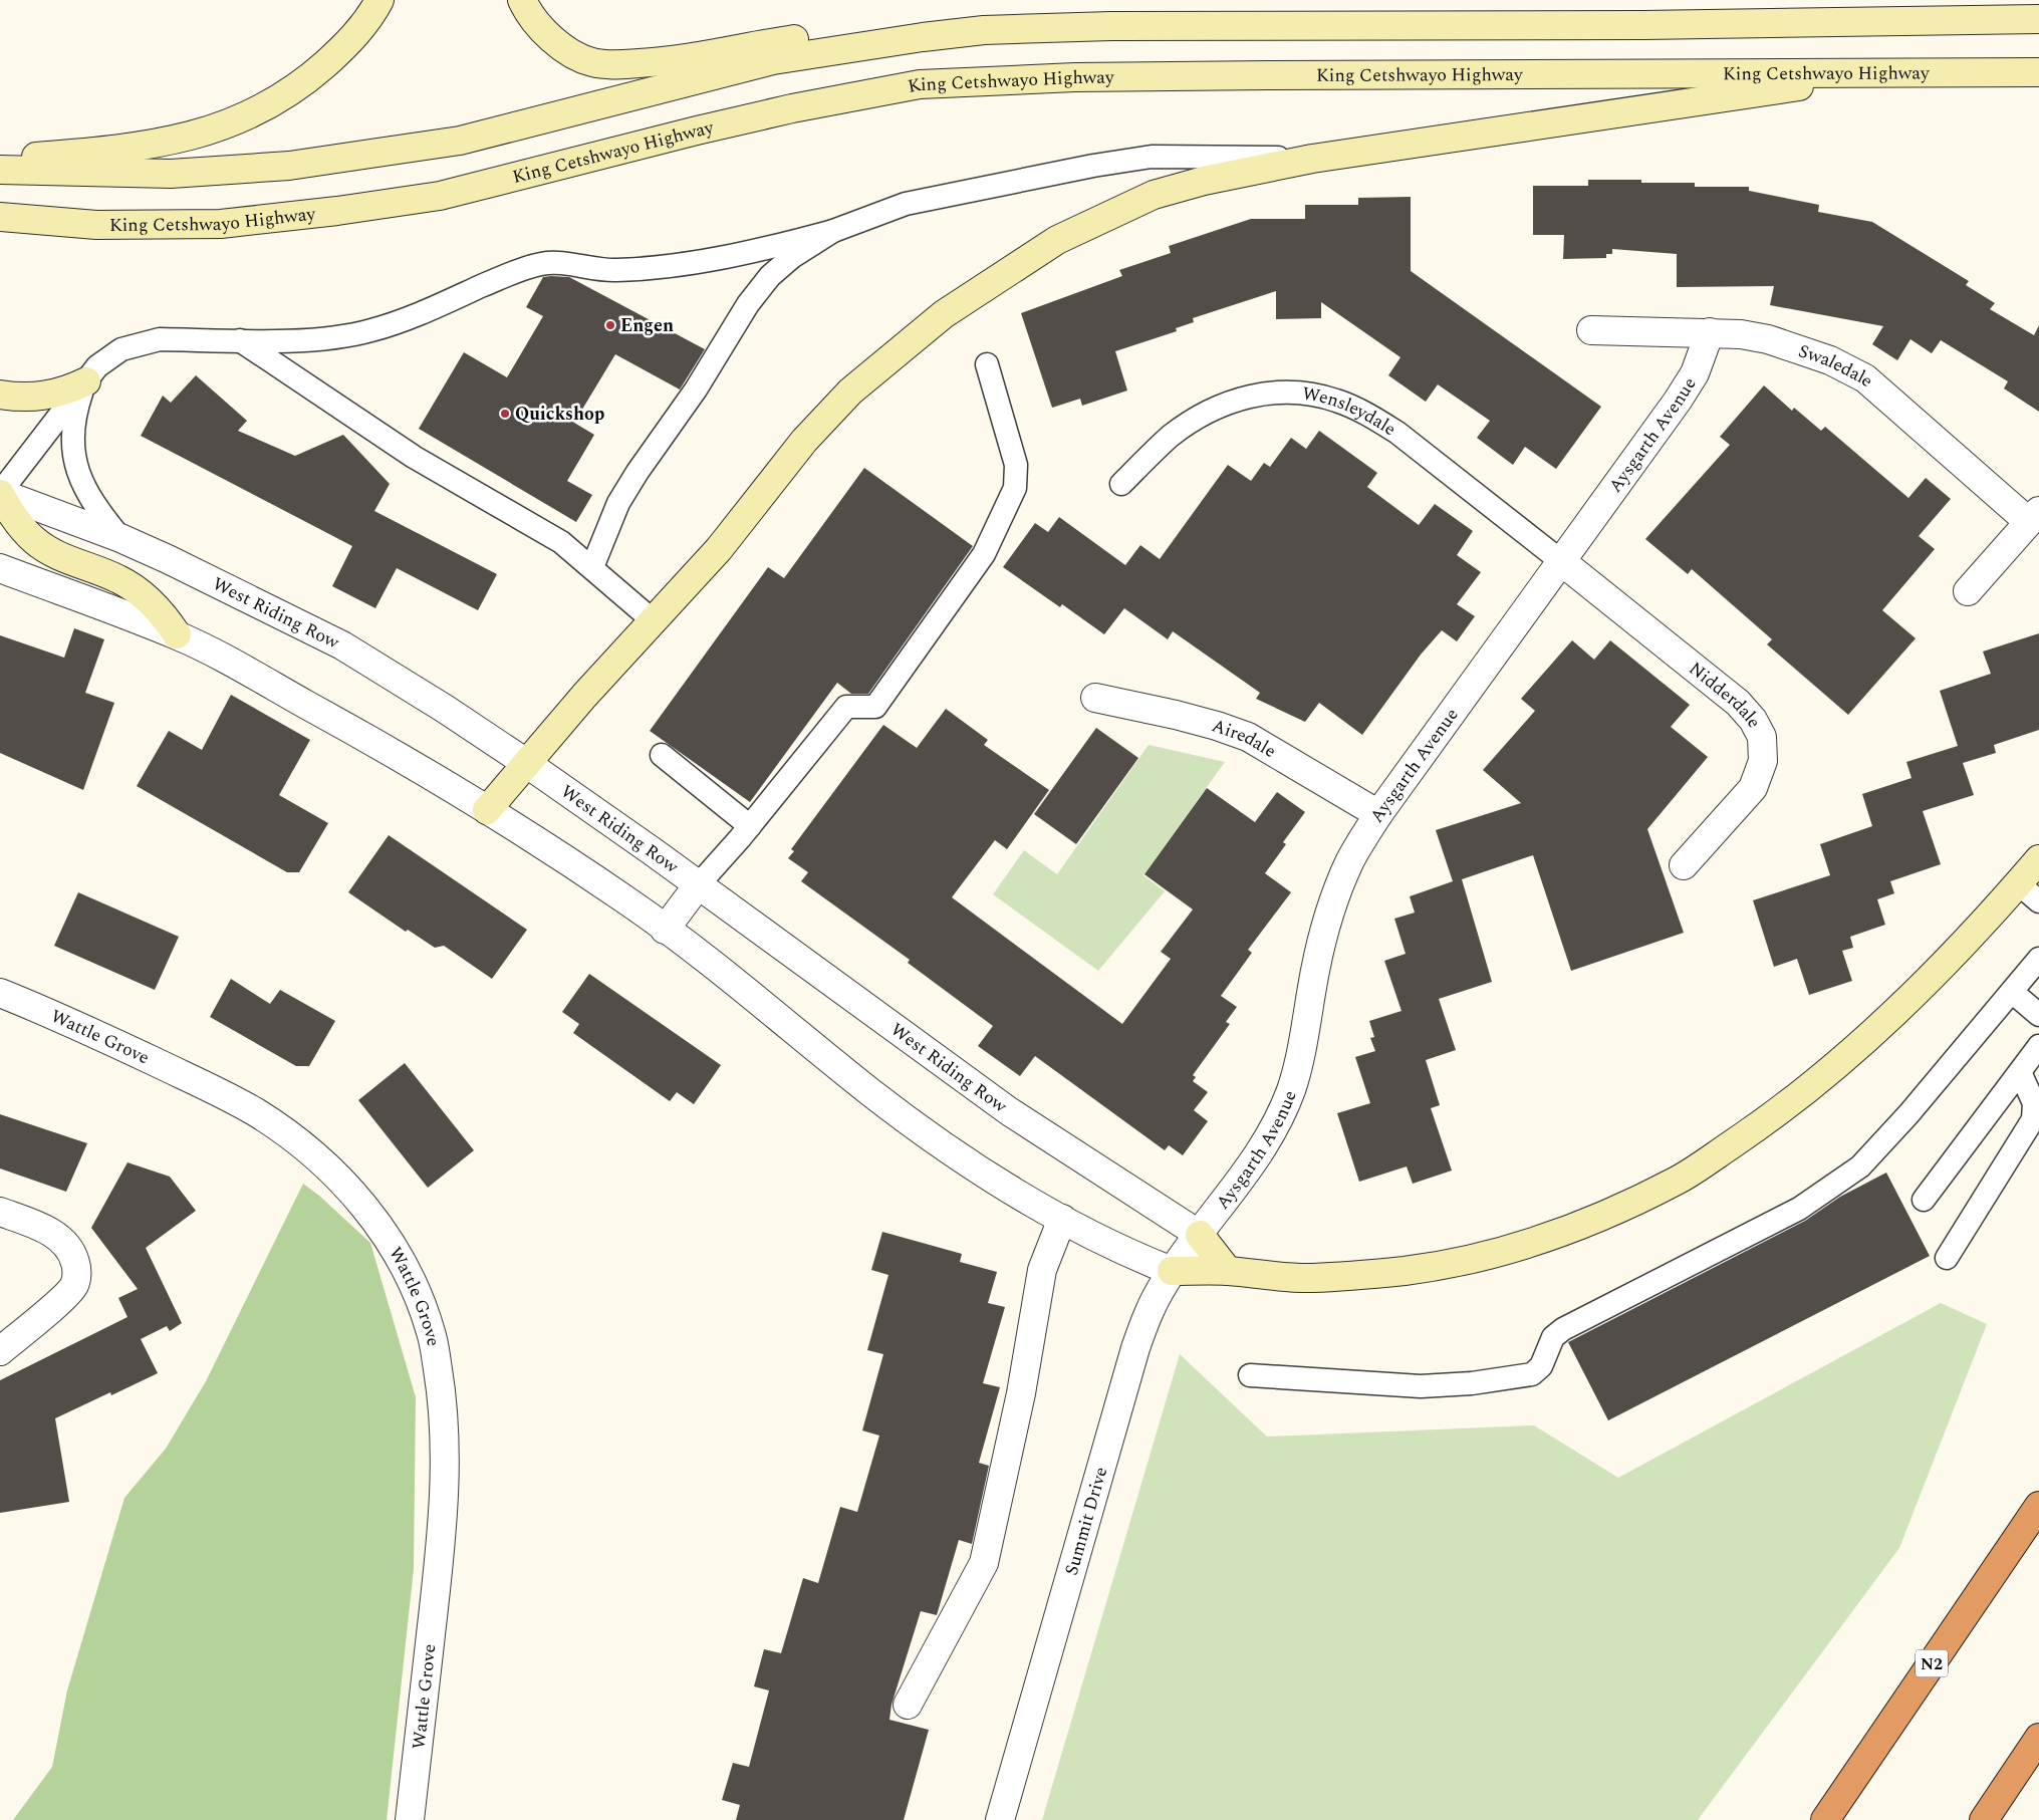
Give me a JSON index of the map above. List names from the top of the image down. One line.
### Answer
{"streets":{"highway":["N2"],"main road":["King Cetshwayo Highway"],"street":["Swaledale","Aysgarth Avenue","West Riding Row","Nidderdale","Airedale","Wattle Grove","Summit Drive"],"lane":["Wensleydale"]},"crossings":[["Swaledale","Aysgarth Avenue"],["Wensleydale","Aysgarth Avenue"],["Wensleydale","Nidderdale"],["Aysgarth Avenue","West Riding Row"],["Aysgarth Avenue","Nidderdale"],["Aysgarth Avenue","Airedale"],["Aysgarth Avenue","Summit Drive"],["West Riding Row","Summit Drive"]],"places":["Engen","Quickshop"]}
